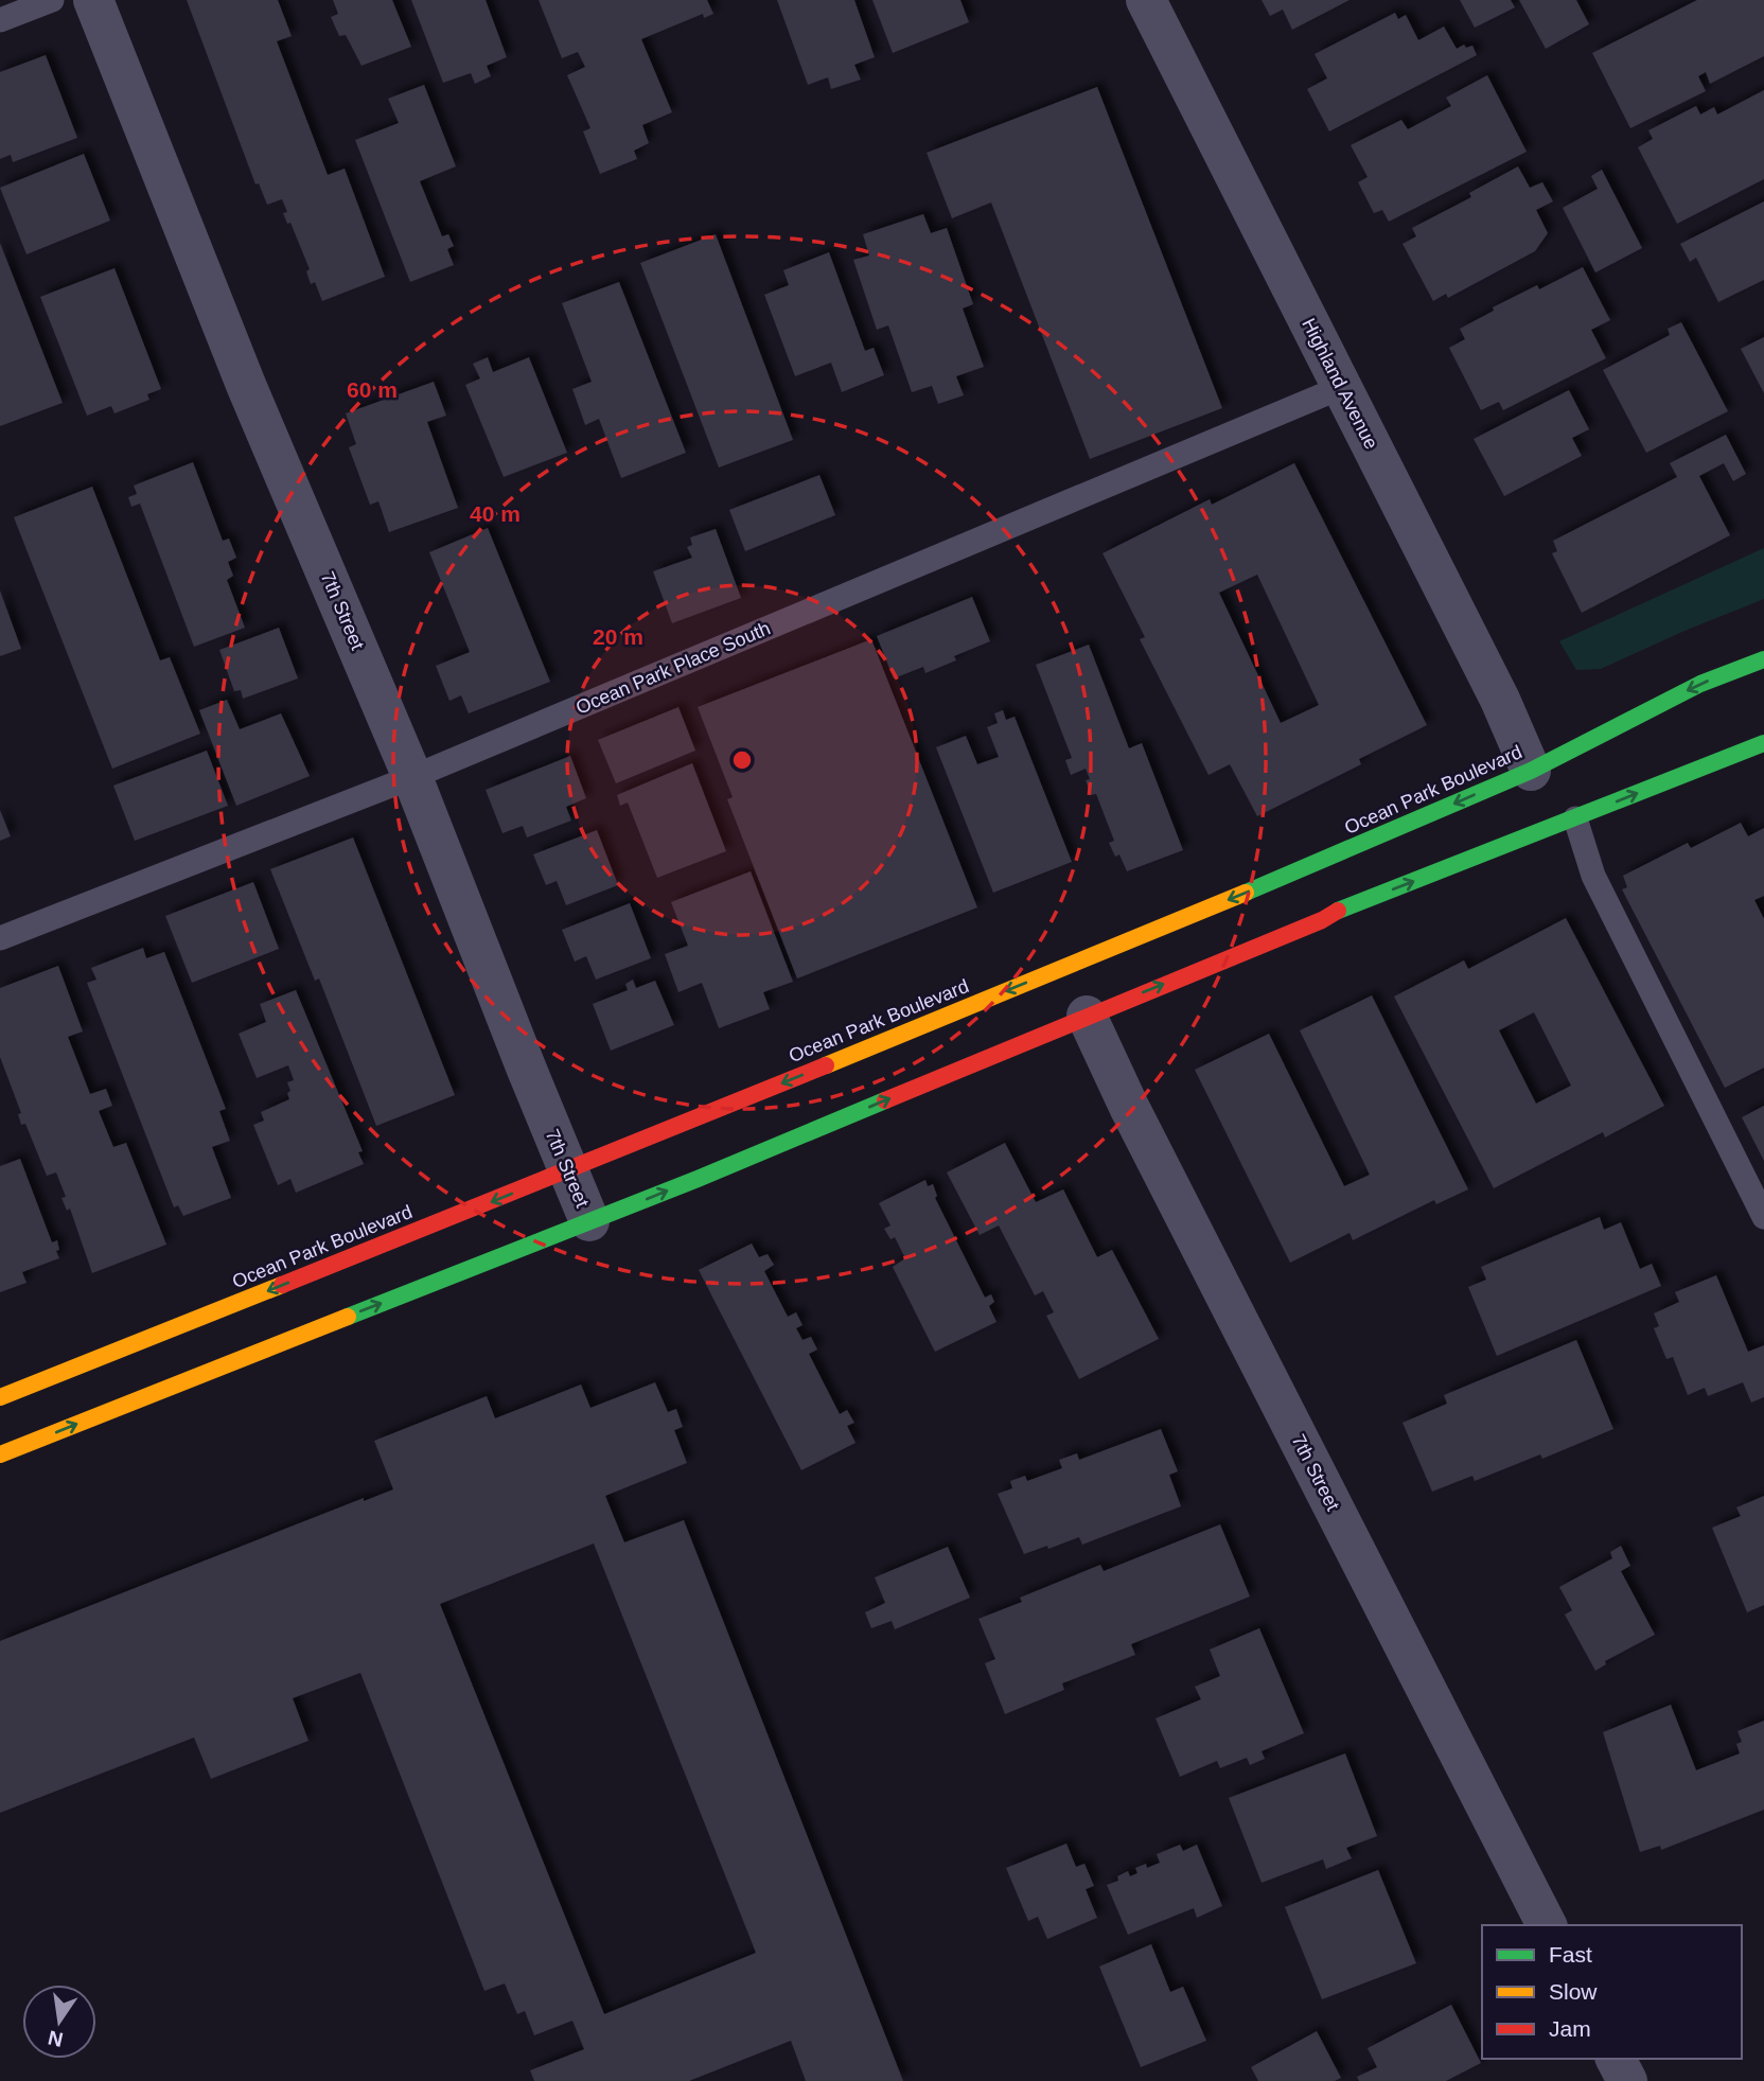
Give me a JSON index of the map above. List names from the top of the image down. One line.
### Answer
{"streets":{"street":["Highland Avenue","7th Street","Ocean Park Boulevard"],"lane":["Ocean Park Place South"]},"crossings":[["Highland Avenue","Ocean Park Place South"],["Highland Avenue","Ocean Park Boulevard"],["7th Street","Ocean Park Place South"],["7th Street","Ocean Park Boulevard"]],"legend":["Fast","Slow","Jam"],"north":"bottom","rings":["60 m","40 m","20 m"]}
